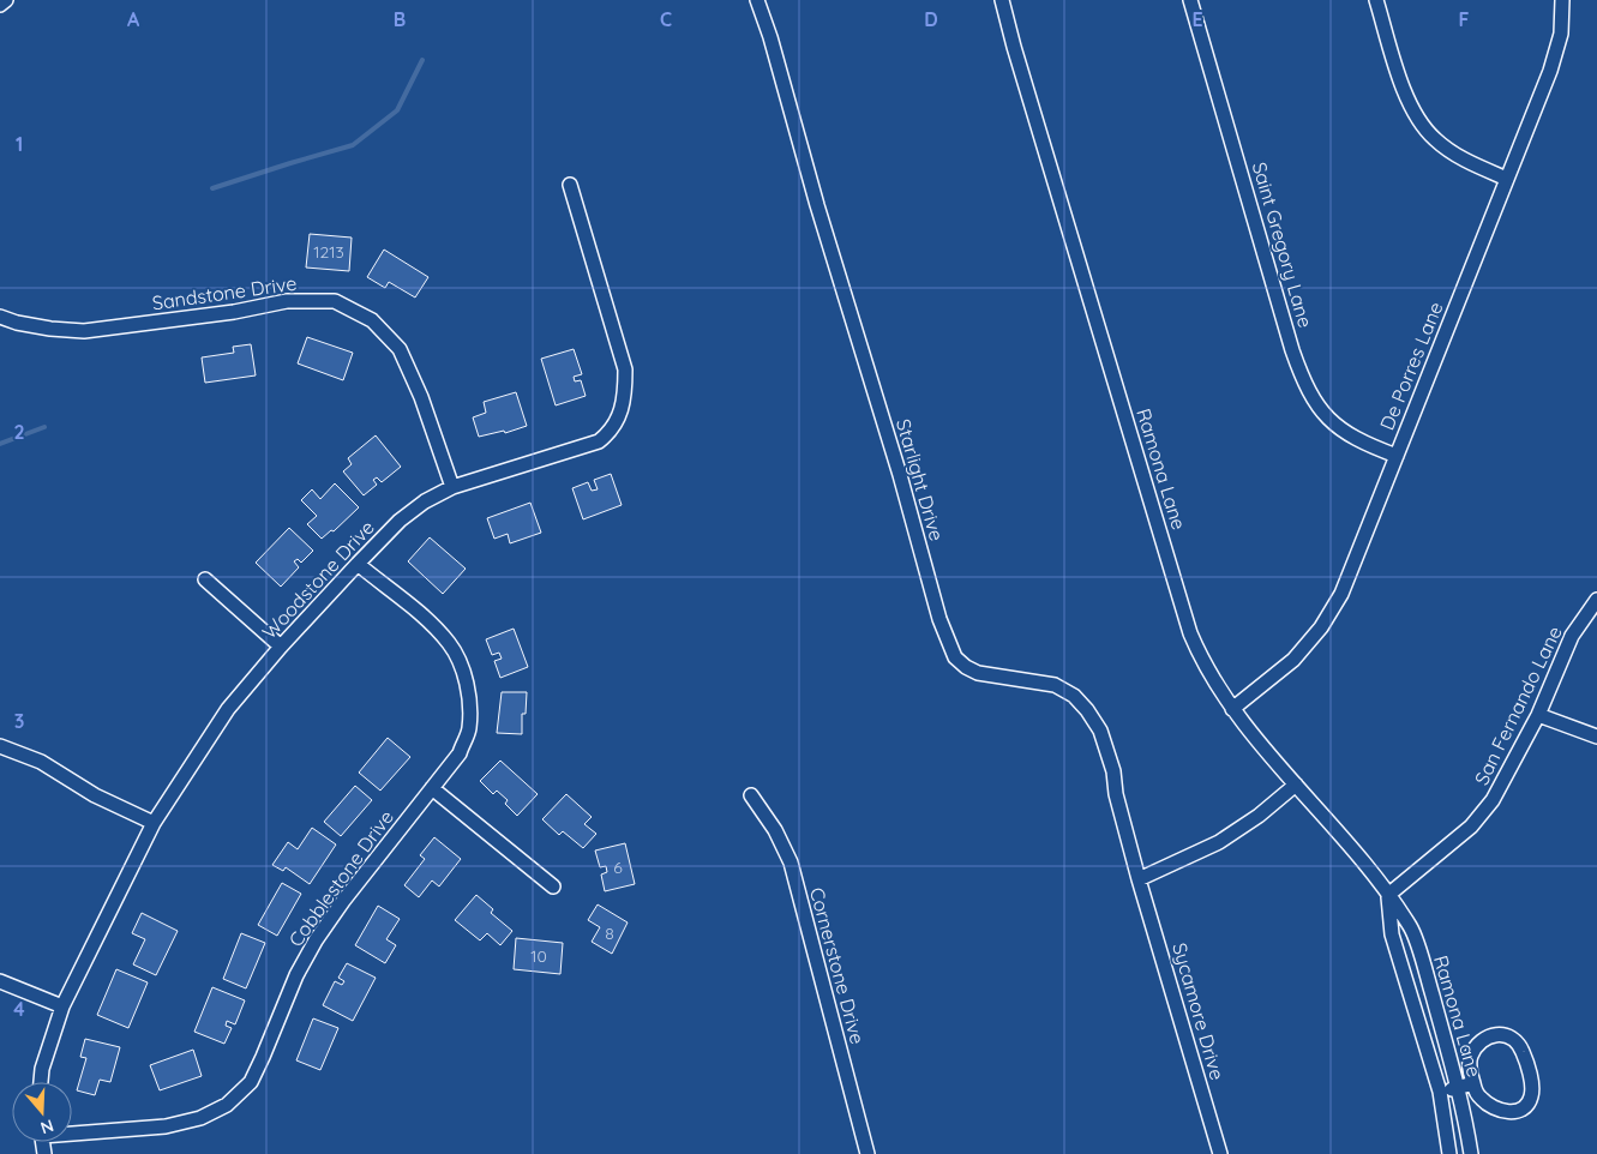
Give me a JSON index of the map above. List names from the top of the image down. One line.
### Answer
{"streets":{"street":["Saint Gregory Lane","Sandstone Drive","De Porres Lane","Ramona Lane","Starlight Drive","Woodstone Drive","San Fernando Lane","Cobblestone Drive","Cornerstone Drive","Sycamore Drive"]},"crossings":[["Saint Gregory Lane","De Porres Lane"],["Sandstone Drive","Woodstone Drive"],["De Porres Lane","Ramona Lane"],["Ramona Lane","San Fernando Lane"],["Starlight Drive","Sycamore Drive"],["Woodstone Drive","Cobblestone Drive"]],"house_numbers":["1213","6","8","10"],"north":"bottom","grid":{"columns":["A","B","C","D","E","F"],"rows":["1","2","3","4"]}}
